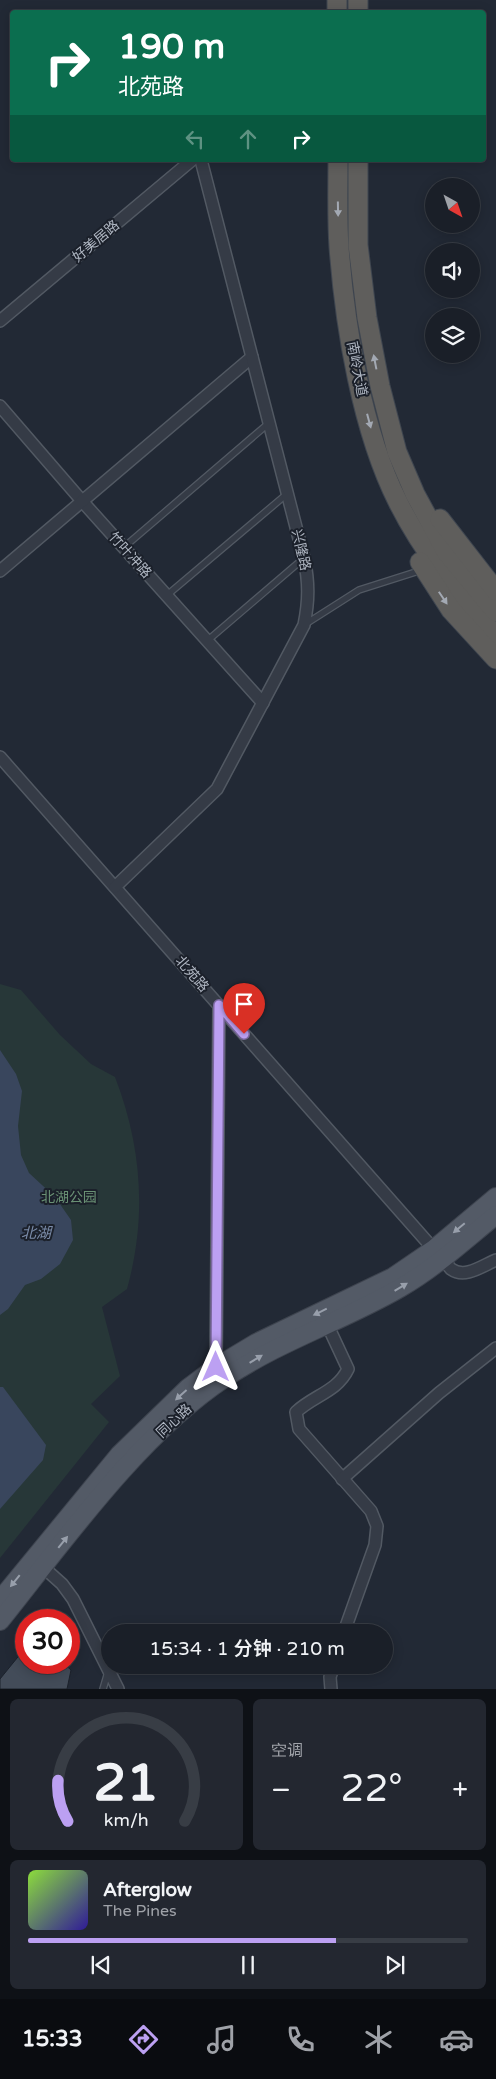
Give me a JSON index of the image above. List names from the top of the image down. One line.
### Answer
{"streets":{"highway":["南岭大道"],"main road":["同心路"],"street":["好美居路","兴隆路","竹叶冲路","北苑路"]},"crossings":[["兴隆路","竹叶冲路"],["兴隆路","北苑路"],["北苑路","同心路"]],"water":["北湖"],"parks":["北湖公园"],"north":"bottom right","page":{"turn":["190 m","北苑路"],"limit":"30","trip":"15:34 · 1 分钟 · 210 m","tile":"空调","heat":["−","22°","+"],"song":["Afterglow","The Pines"],"tabs":"15:33","gauge":["21","km/h"]}}
